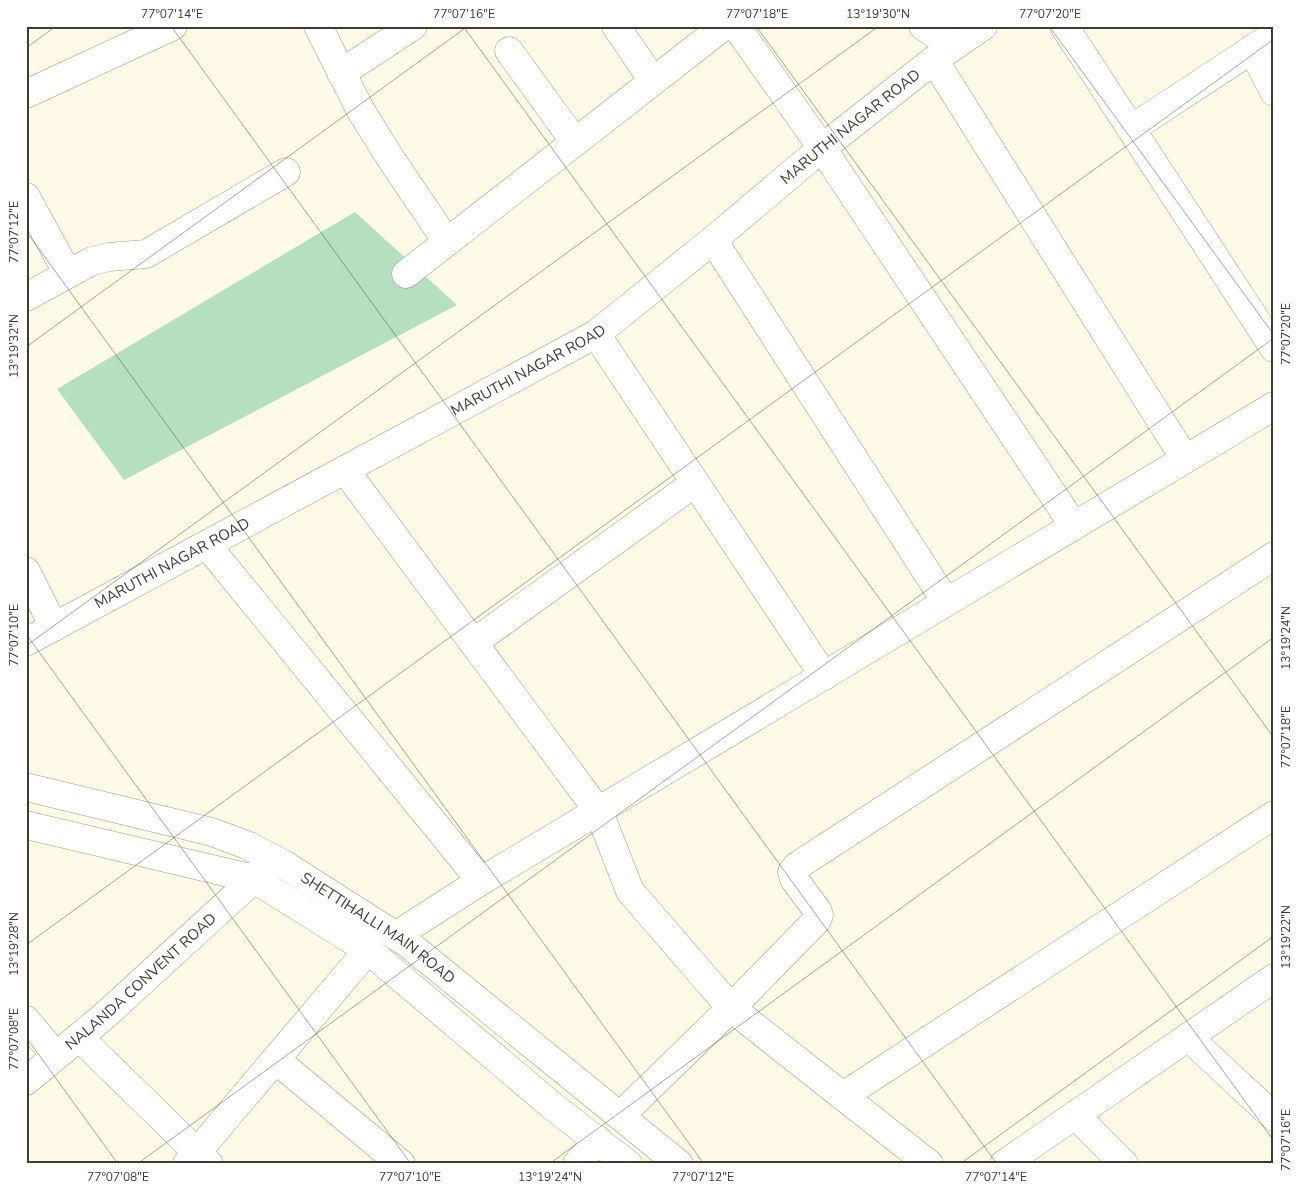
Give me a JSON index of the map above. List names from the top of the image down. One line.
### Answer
{"streets":{"street":["MARUTHI NAGAR ROAD","SHETTIHALLI MAIN ROAD","NALANDA CONVENT ROAD"]},"crossings":[["SHETTIHALLI MAIN ROAD","NALANDA CONVENT ROAD"]],"coordinates":["77°07'14\"E","77°07'16\"E","77°07'18\"E","13°19'30\"N","77°07'20\"E","77°07'12\"E","13°19'32\"N","77°07'10\"E","13°19'24\"N","13°19'22\"N","13°19'28\"N","77°07'08\"E"]}
